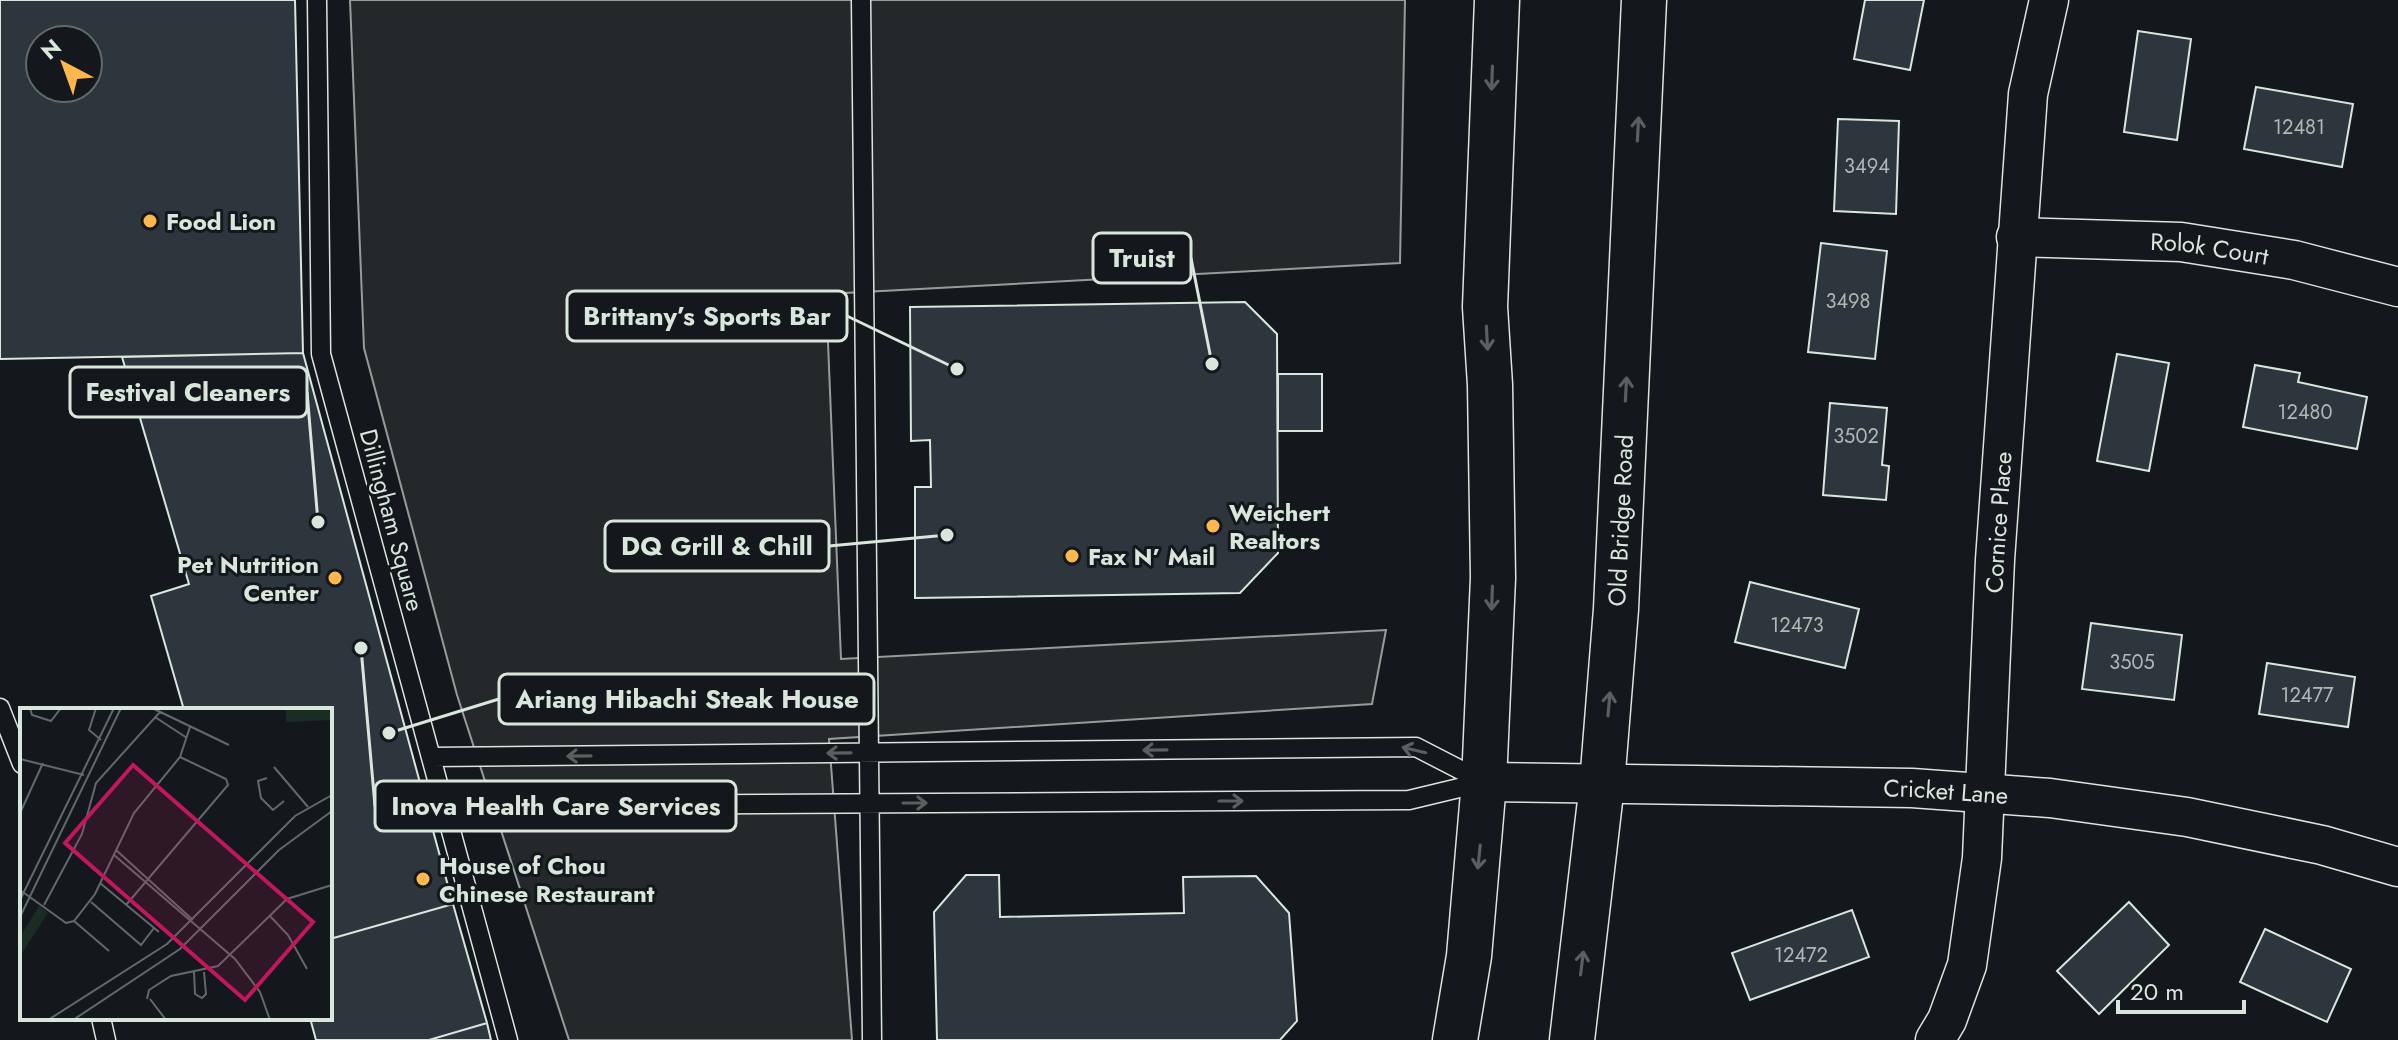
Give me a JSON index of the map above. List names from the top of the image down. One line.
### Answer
{"streets":{"main road":["Old Bridge Road"],"street":["Rolok Court","Cornice Place","Cricket Lane"],"lane":["Dillingham Square"]},"crossings":[["Rolok Court","Cornice Place"],["Old Bridge Road","Cricket Lane"],["Cornice Place","Cricket Lane"]],"places":["Food Lion","Truist","Brittany’s Sports Bar","Festival Cleaners","Weichert Realtors","DQ Grill & Chill","Fax N’ Mail","Pet Nutrition Center","Inova Health Care Services","Ariang Hibachi Steak House","House of Chou Chinese Restaurant"],"house_numbers":["12481","3494","3498","12480","3502","12473","3505","12477","12472"],"scale_bar":"20 m","north":"top left"}
